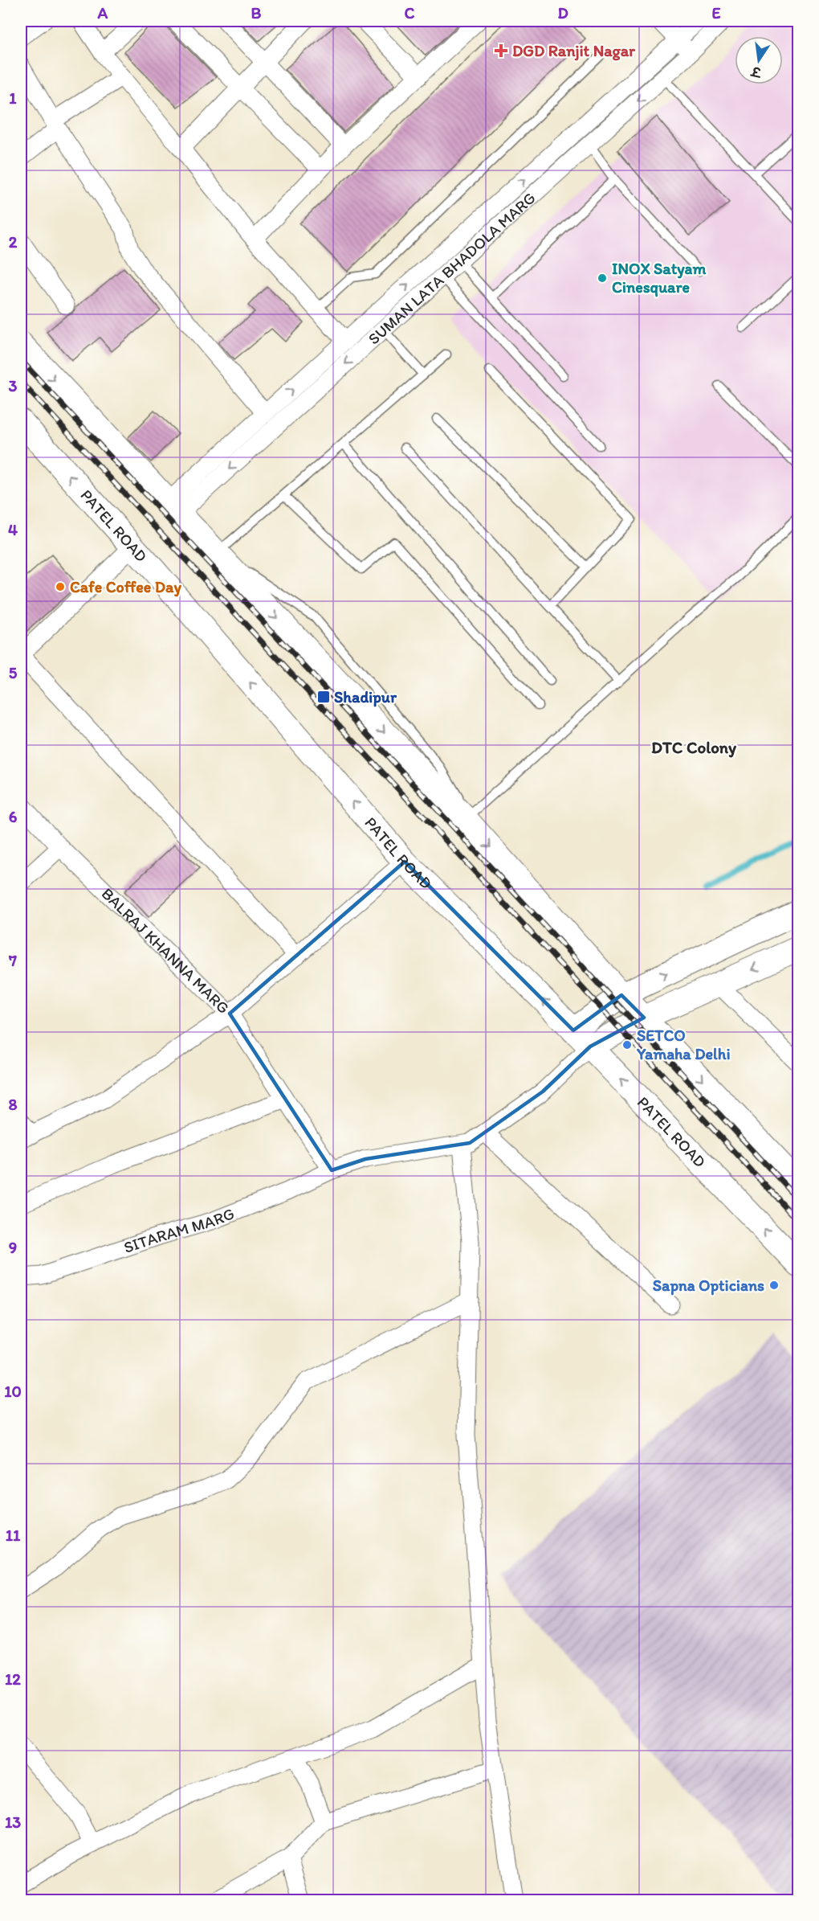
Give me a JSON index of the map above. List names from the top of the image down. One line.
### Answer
{"streets":{"main road":["PATEL ROAD"],"street":["SUMAN LATA BHADOLA MARG","BALRAJ KHANNA MARG","SITARAM MARG"]},"crossings":[["PATEL ROAD","BALRAJ KHANNA MARG"],["PATEL ROAD","SITARAM MARG"]],"districts":["DTC Colony"],"places":{"health":["DGD Ranjit Nagar"],"other":["INOX Satyam Cinesquare","Cafe Coffee Day","SETCO Yamaha Delhi","Sapna Opticians"],"transit":["Shadipur"]},"north":"bottom","grid":{"columns":["A","B","C","D","E"],"rows":["1","2","3","4","5","6","7","8","9","10","11","12","13"]}}
